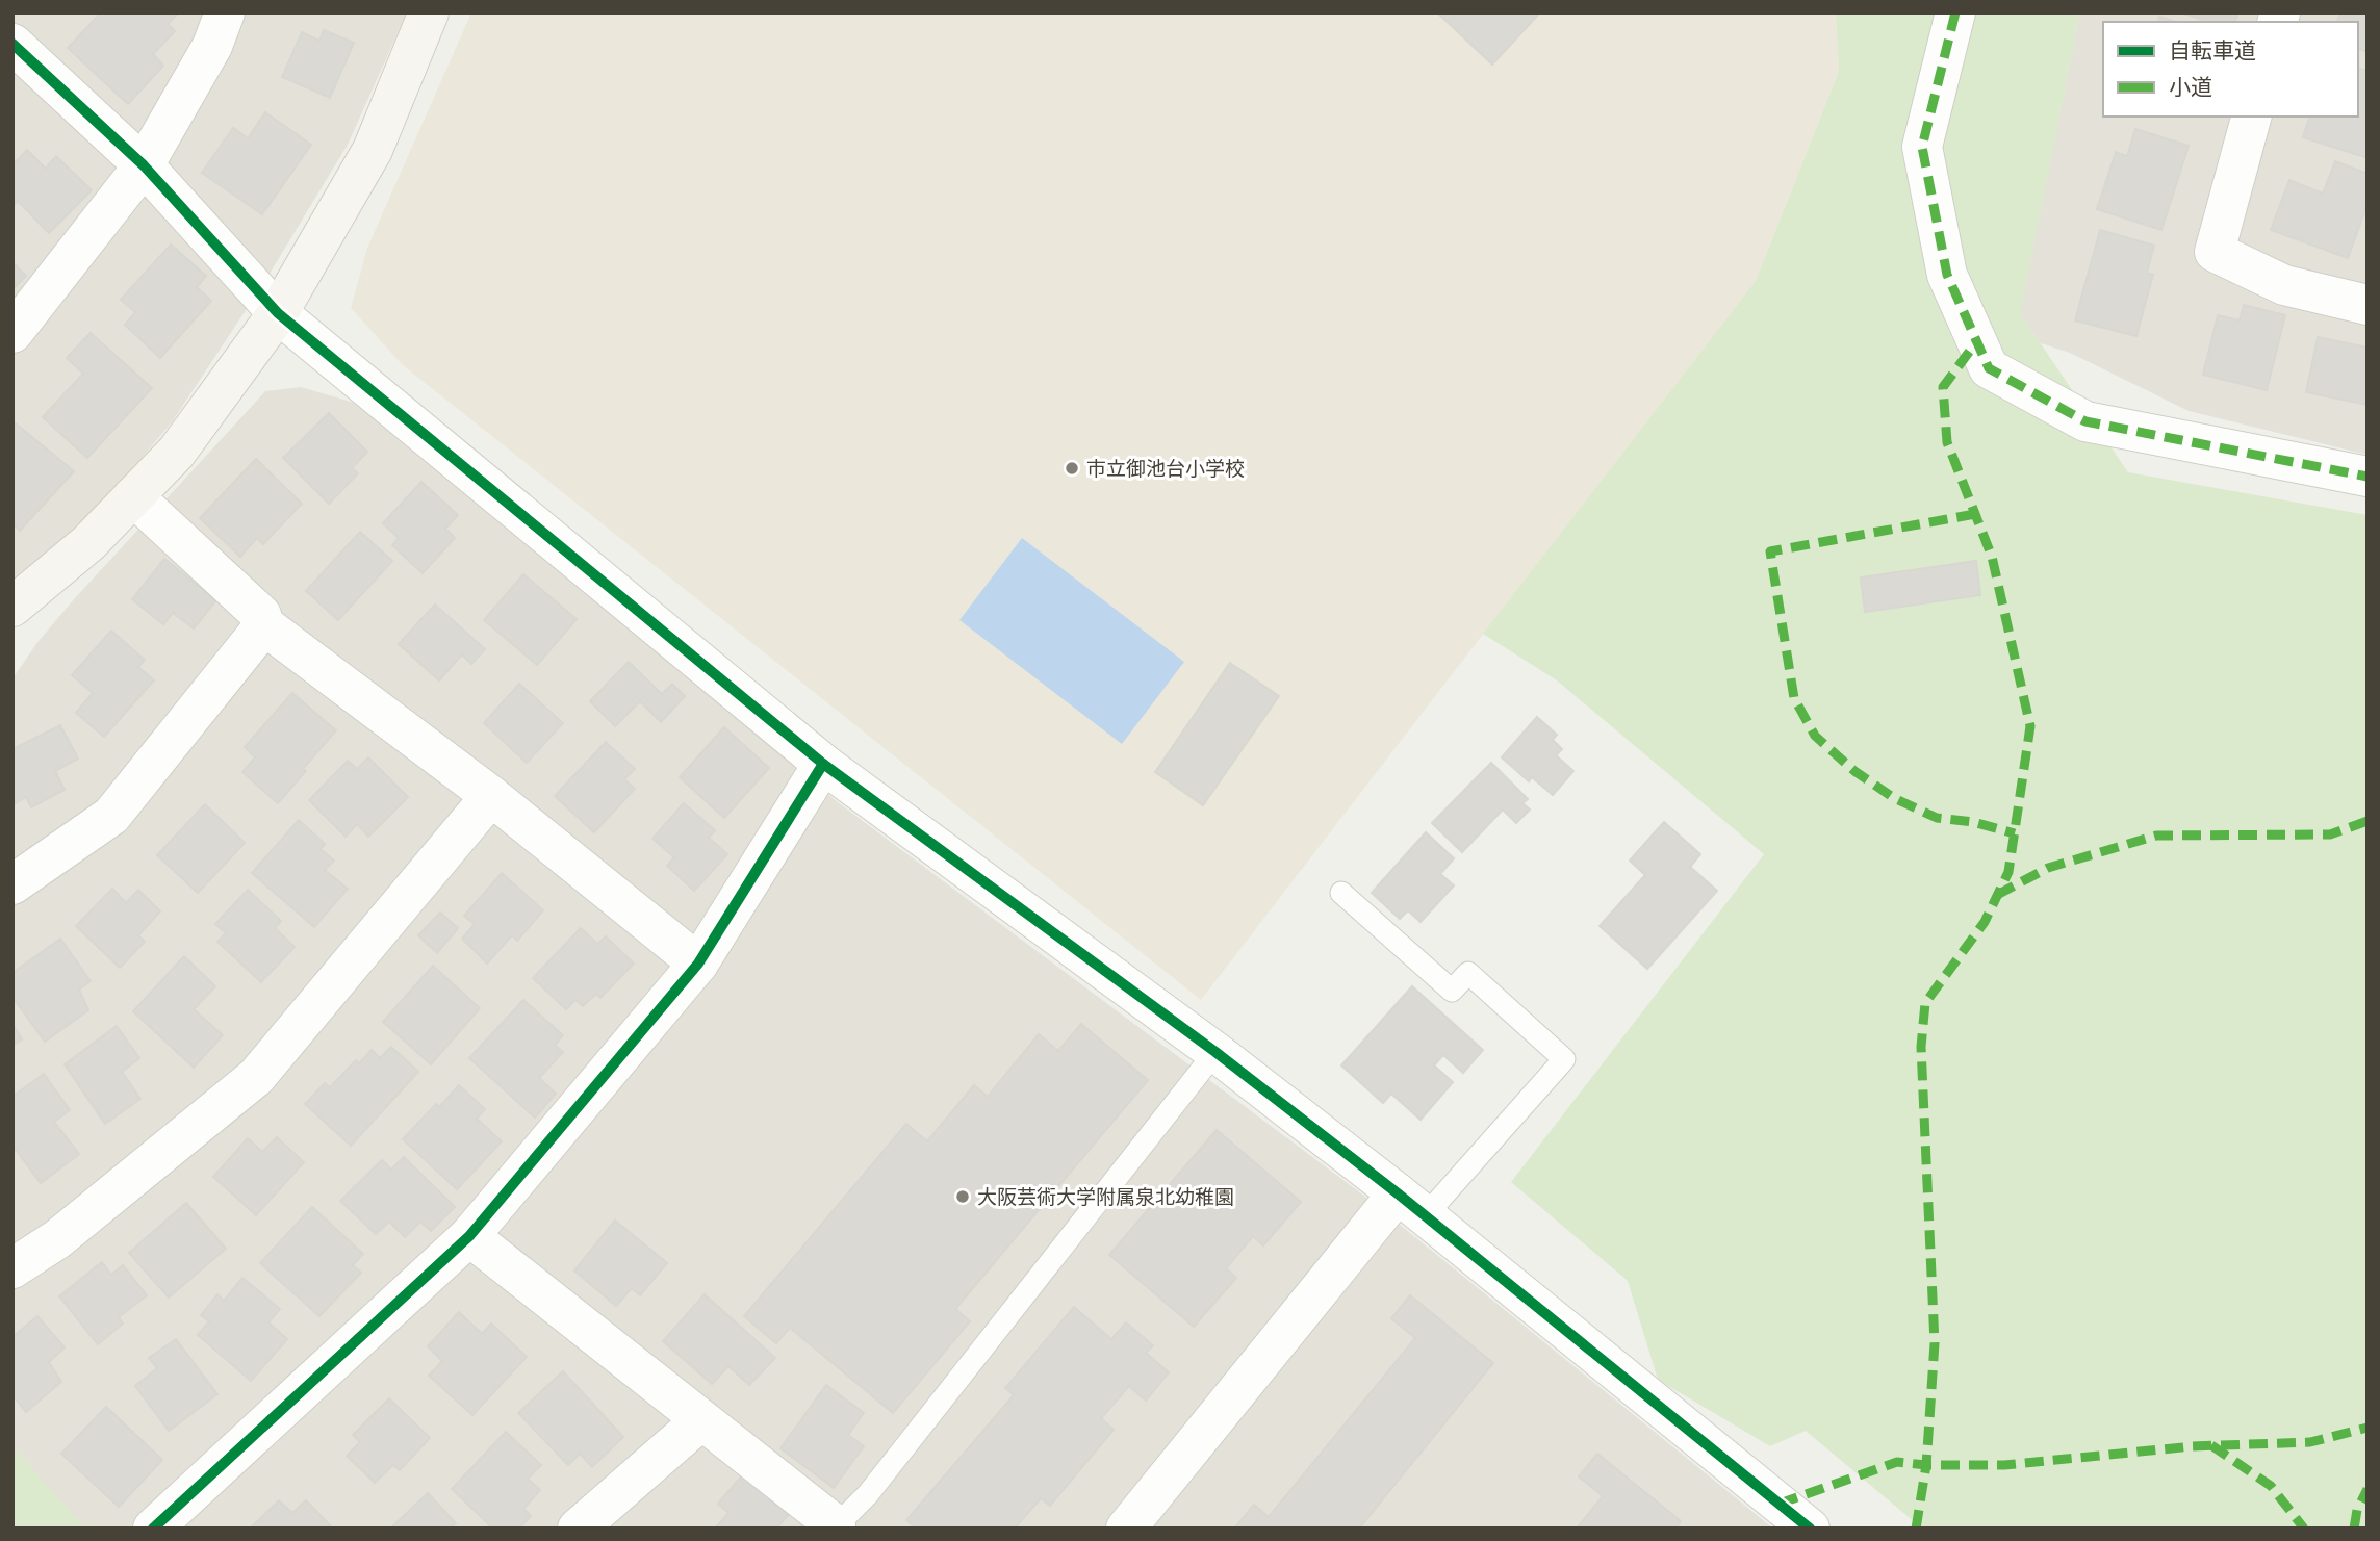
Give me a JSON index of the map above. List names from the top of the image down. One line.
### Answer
{"places":["市立御池台小学校","大阪芸術大学附属泉北幼稚園"],"legend":["自転車道","小道"]}
